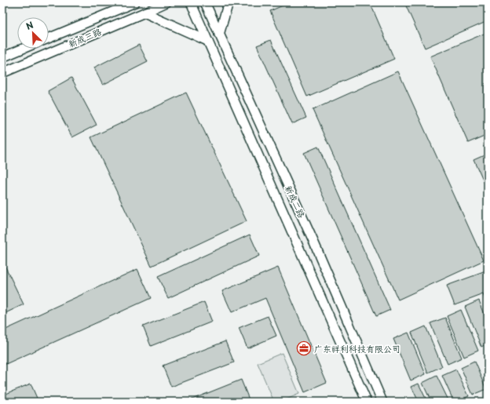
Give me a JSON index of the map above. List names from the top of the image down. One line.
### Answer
{"streets":{"street":["新成三路","新成二路"]},"places":{"office":["广东祥利科技有限公司"]},"north":"top left"}
